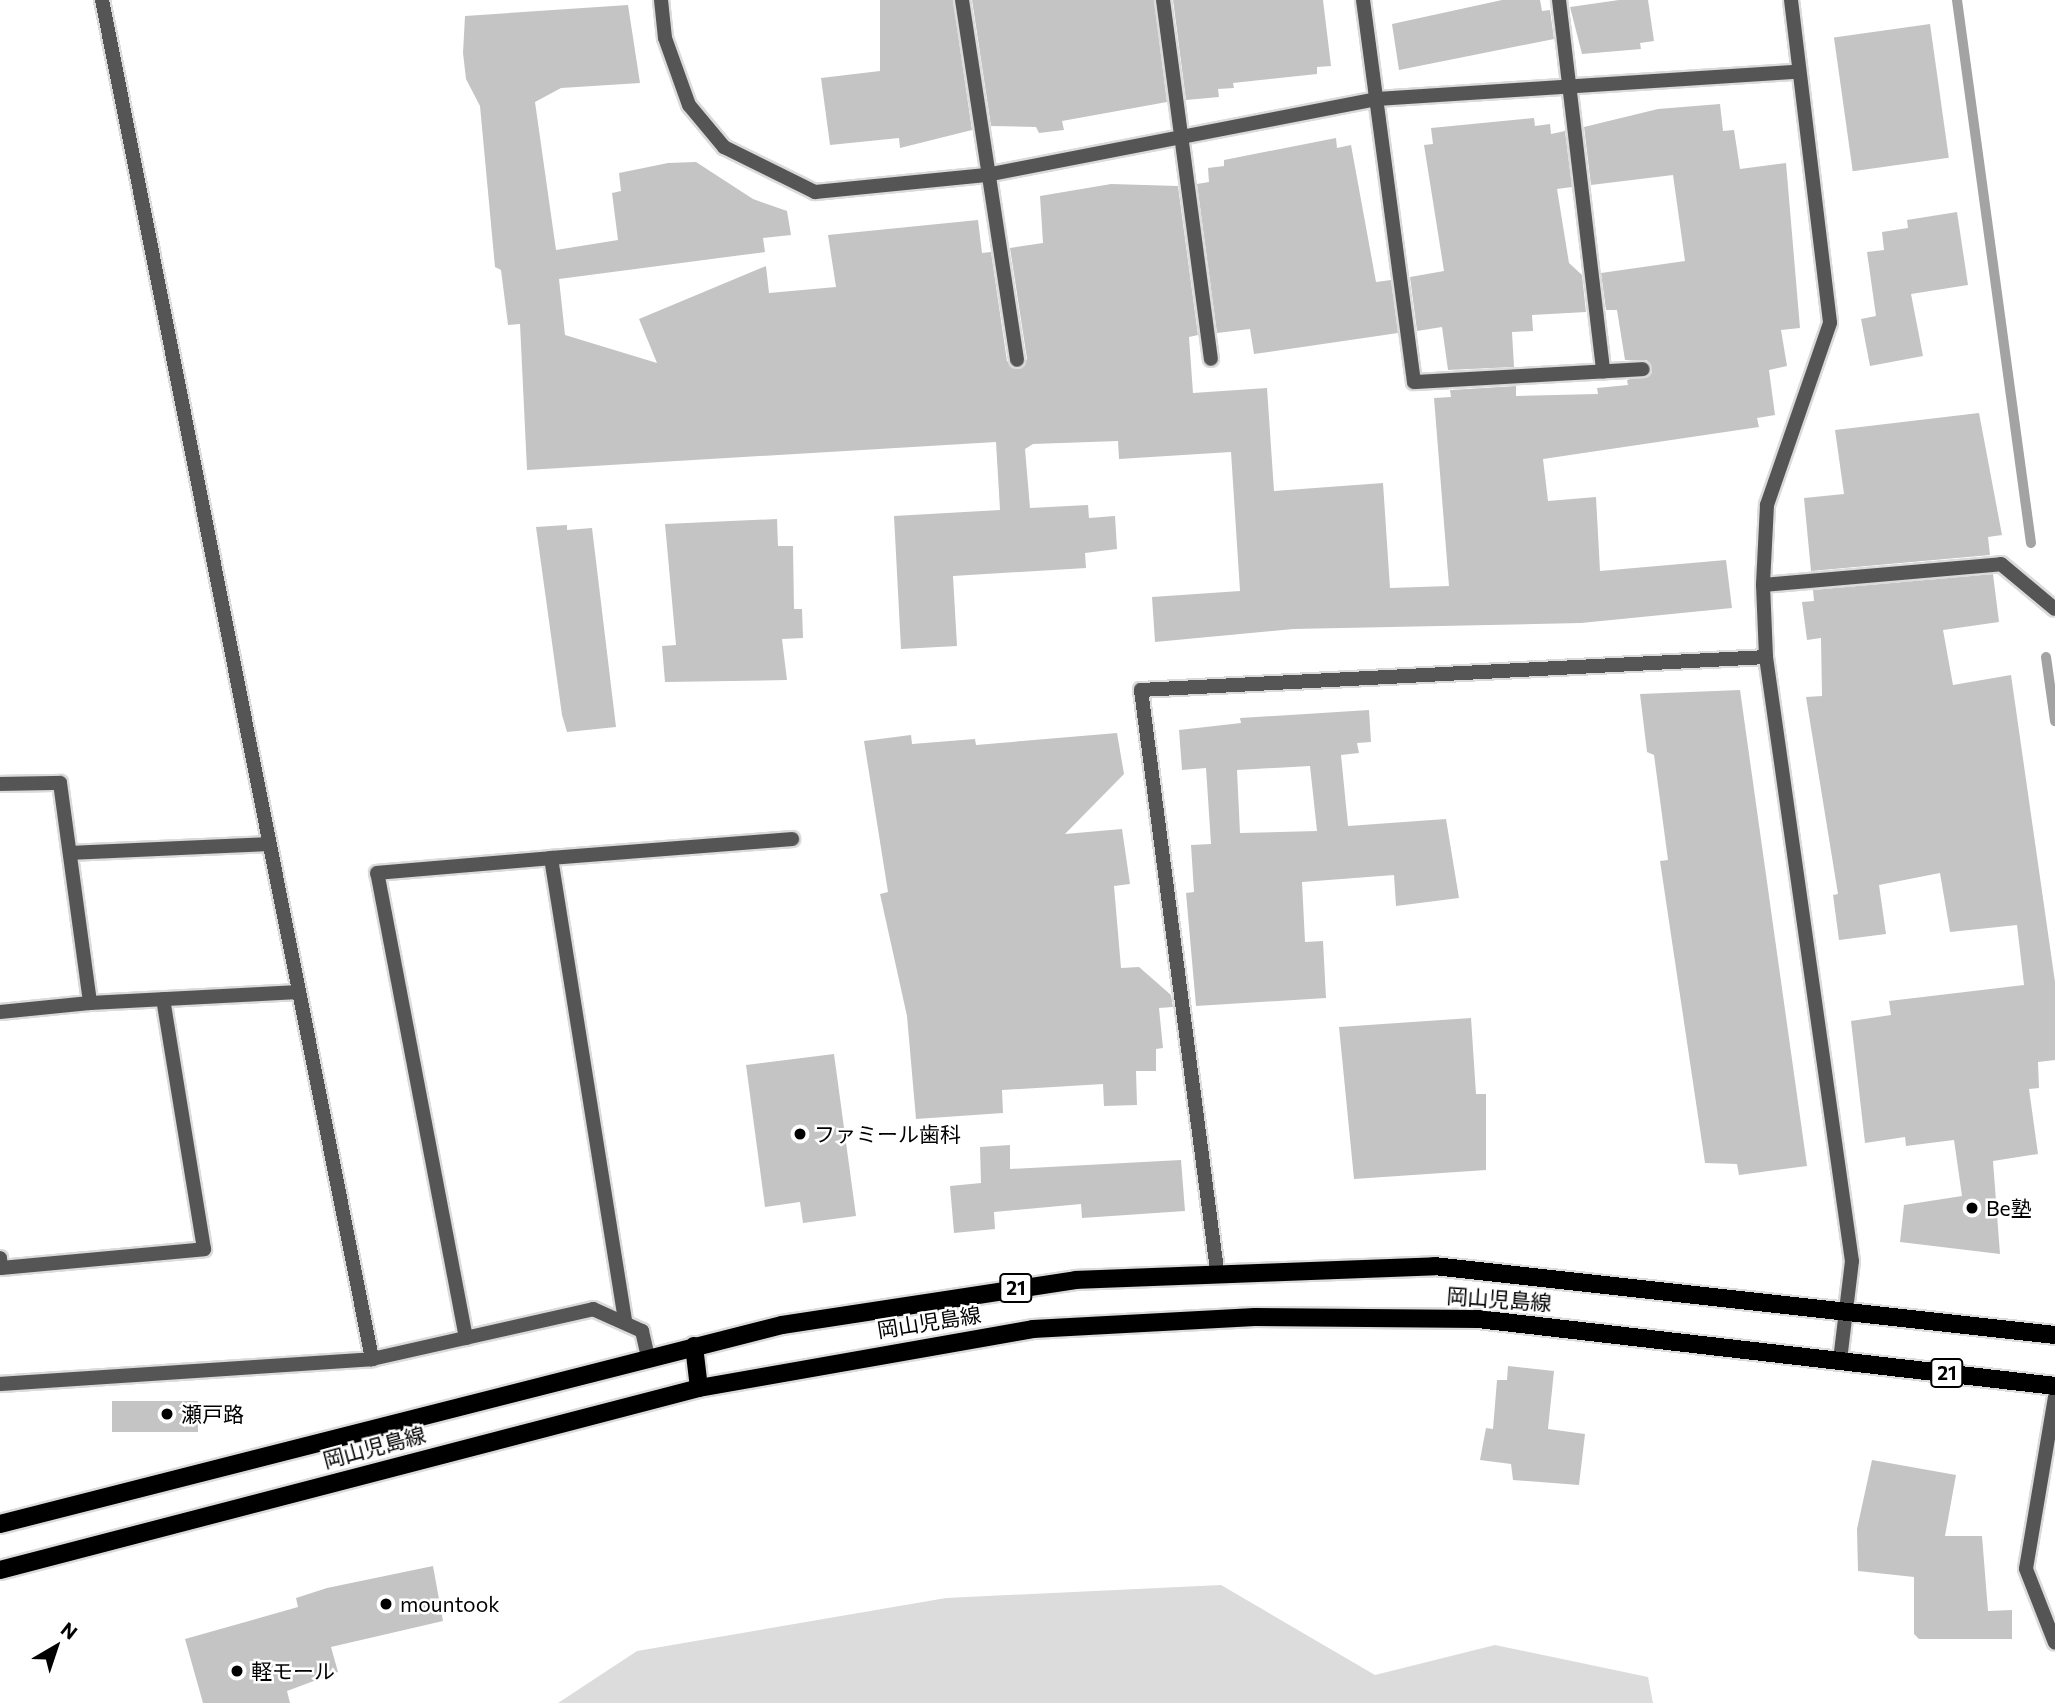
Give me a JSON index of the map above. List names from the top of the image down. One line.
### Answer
{"streets":{"main road":["21","岡山児島線"]},"places":["ファミール歯科","Be塾","瀬戸路","mountook","軽モール"],"north":"top right"}
